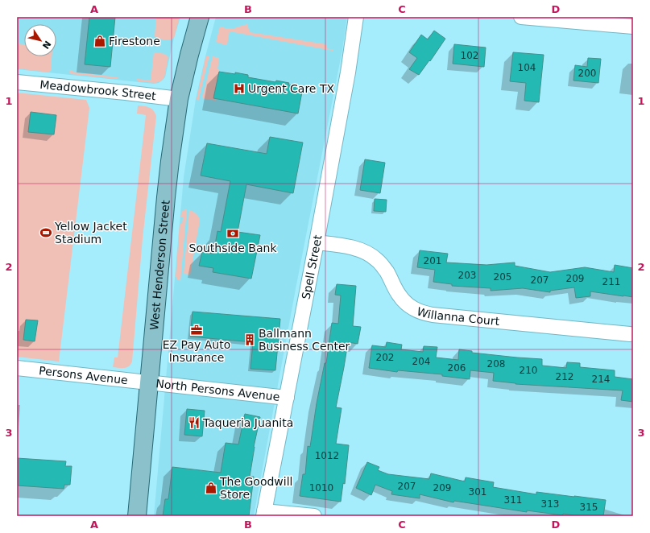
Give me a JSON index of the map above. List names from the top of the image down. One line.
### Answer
{"streets":{"main road":["West Henderson Street"],"street":["Meadowbrook Street","Spell Street","Willanna Court","Persons Avenue","North Persons Avenue"]},"crossings":[["Meadowbrook Street","West Henderson Street"],["West Henderson Street","Persons Avenue"],["West Henderson Street","North Persons Avenue"],["Spell Street","Willanna Court"],["Spell Street","North Persons Avenue"],["Persons Avenue","North Persons Avenue"]],"places":{"shop":["Firestone","The Goodwill Store"],"hospital":["Urgent Care TX"],"sports":["Yellow Jacket Stadium"],"bank":["Southside Bank"],"office":["EZ Pay Auto Insurance"],"building":["Ballmann Business Center"],"restaurant":["Taqueria Juanita"]},"house_numbers":["102","104","200","201","203","205","209","207","211","202","204","208","206","210","212","214","1012","207","1010","209","301","311","313","315"],"north":"bottom right","grid":{"columns":["A","B","C","D"],"rows":["1","2","3"]}}
